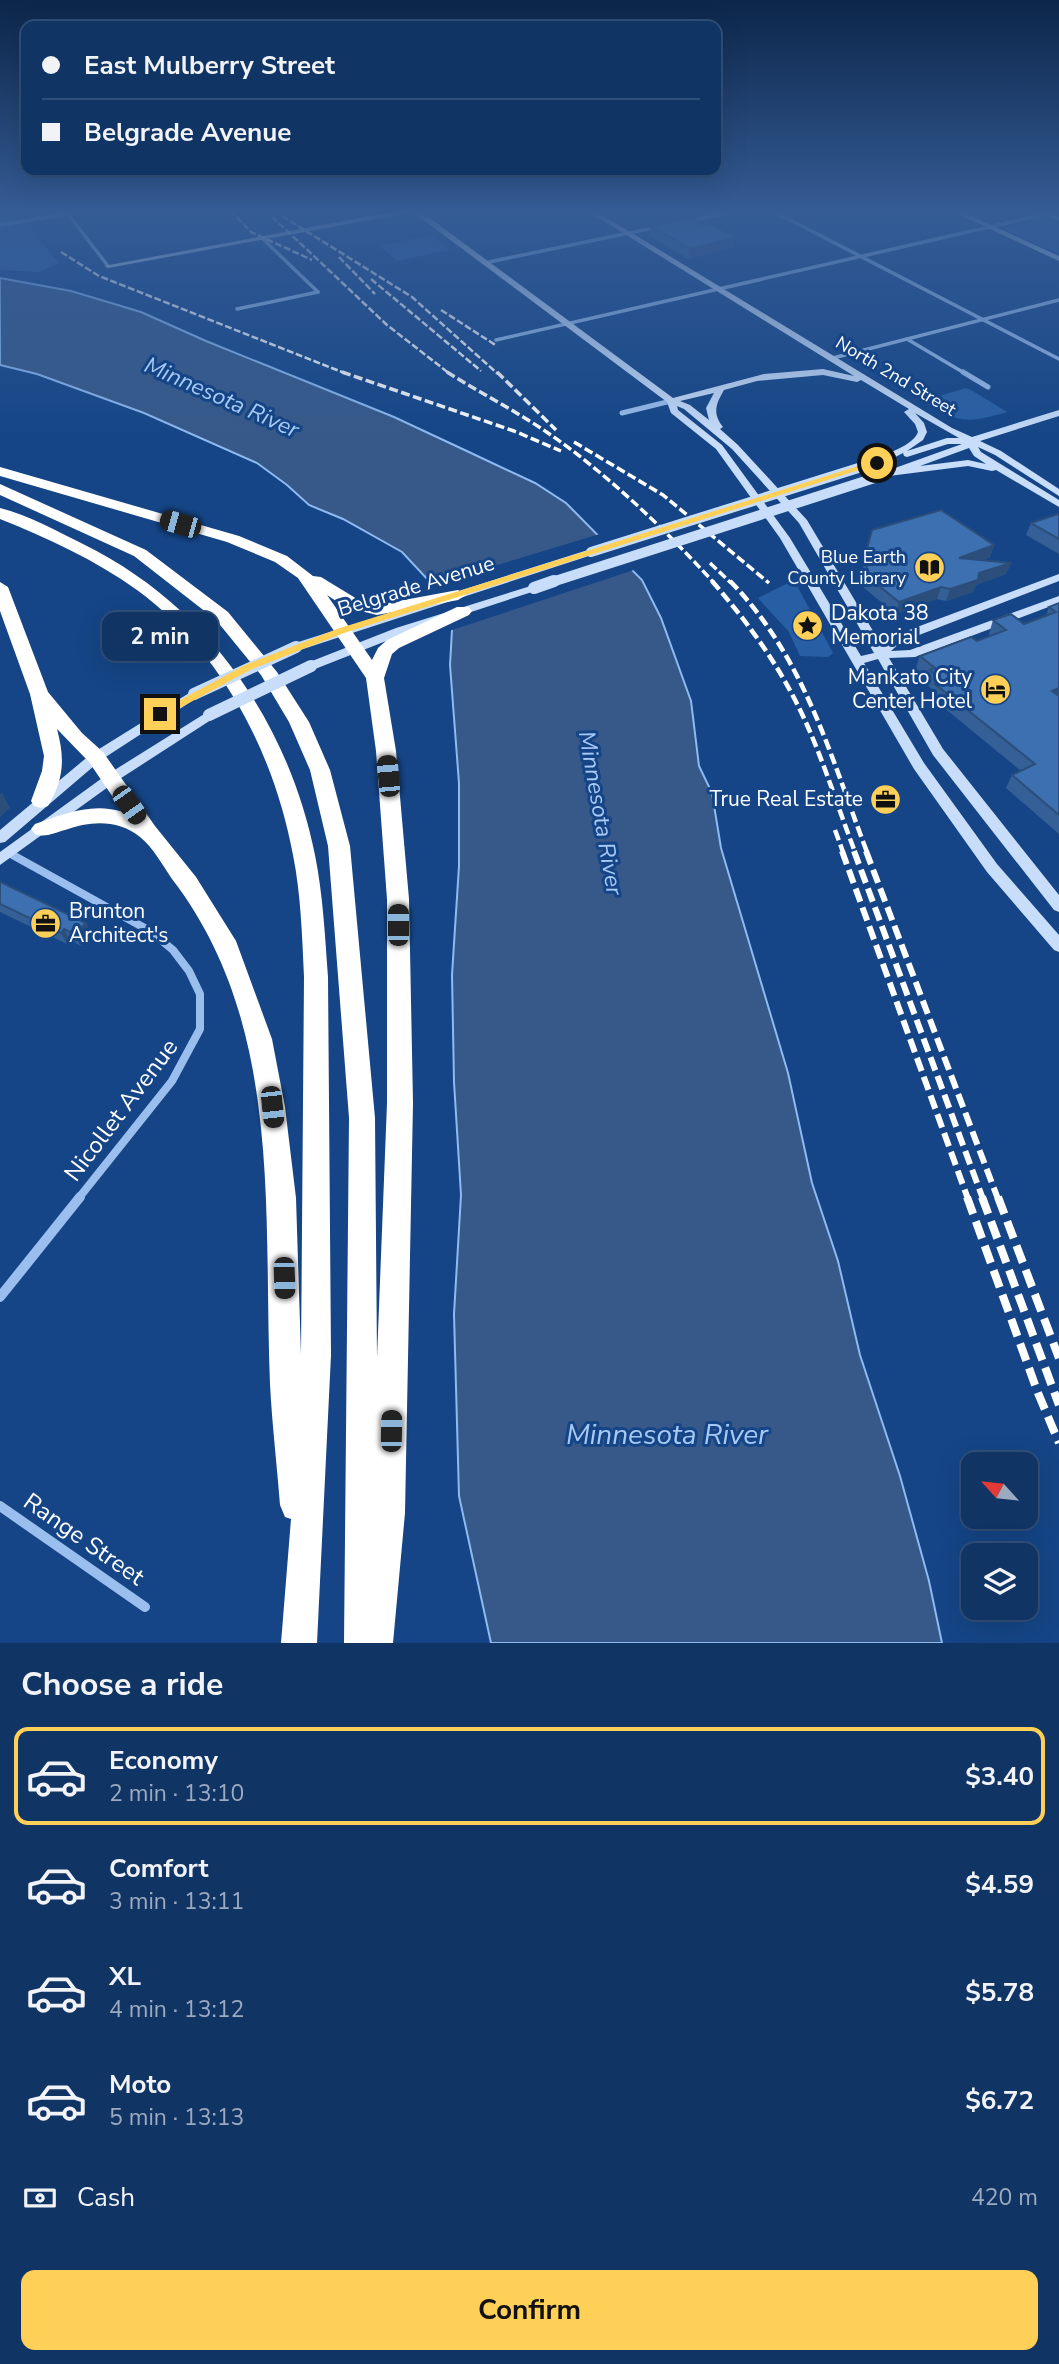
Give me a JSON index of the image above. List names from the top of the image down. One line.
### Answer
{"streets":{"main road":["North 2nd Street","Belgrade Avenue"],"street":["Nicollet Avenue","Range Street"]},"crossings":[["Belgrade Avenue","Nicollet Avenue"]],"water":["Minnesota River"],"places":{"library":["Blue Earth County Library"],"place":["Dakota 38 Memorial"],"hotel":["Mankato City Center Hotel"],"office":["True Real Estate","Brunton Architect's"]},"north":"top left","page":{"banner":["East Mulberry Street","Belgrade Avenue"],"bubble":"2 min","heading":"Choose a ride","list":[{"name":"Economy","note":"2 min · 13:10","value":"$3.40"},{"name":"Comfort","note":"3 min · 13:11","value":"$4.59"},{"name":"XL","note":"4 min · 13:12","value":"$5.78"},{"name":"Moto","note":"5 min · 13:13","value":"$6.72"}],"pay":["Cash","420 m"],"buttons":"Confirm"}}
